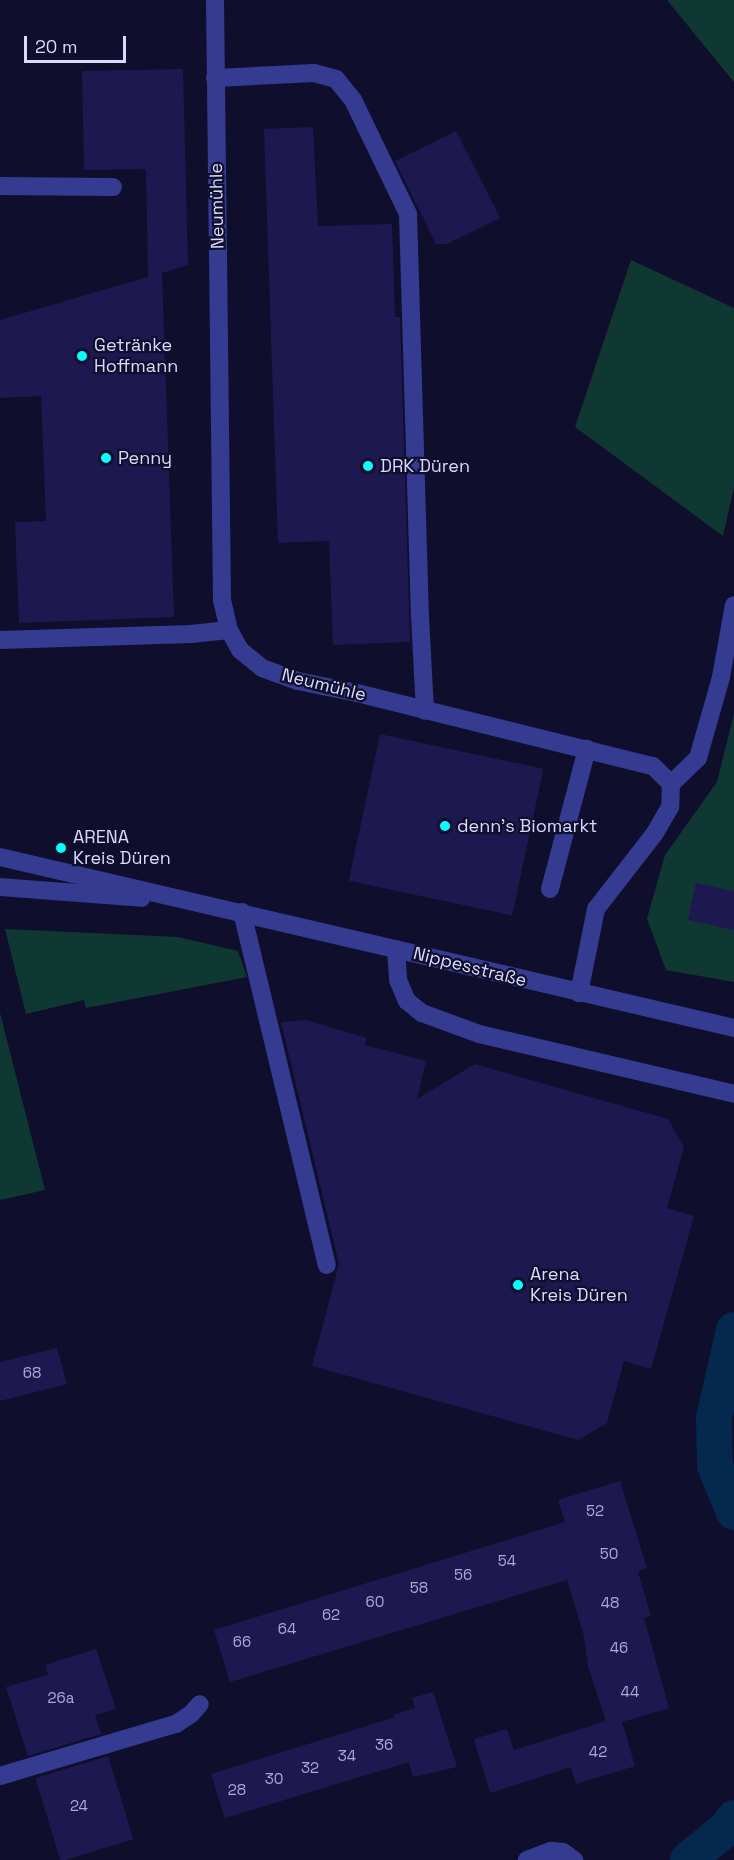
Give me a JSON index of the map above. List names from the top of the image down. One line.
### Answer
{"streets":{"street":["Neumühle","Nippesstraße"]},"places":["Getränke Hoffmann","Penny","DRK Düren","denn's Biomarkt","ARENA Kreis Düren","Arena Kreis Düren"],"house_numbers":["68","52","50","54","56","58","60","48","62","64","66","46","44","26a","36","42","34","32","30","28","24"],"scale_bar":"20 m"}
